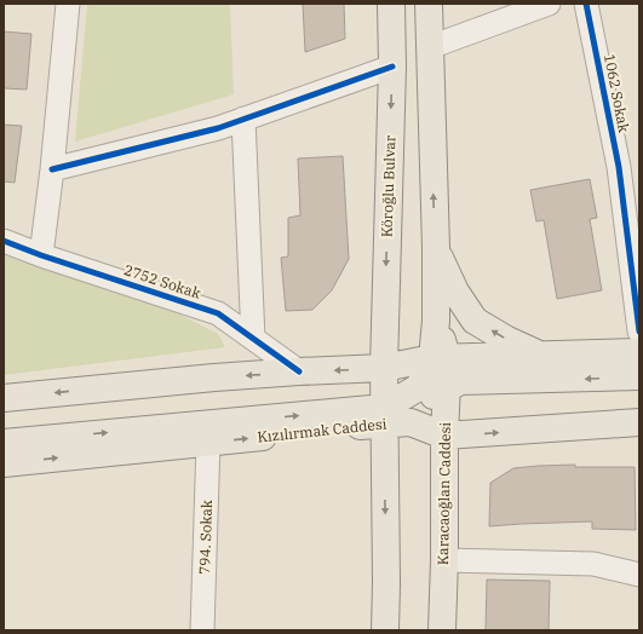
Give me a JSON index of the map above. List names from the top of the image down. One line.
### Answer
{"streets":{"main road":["Köroğlu Bulvar","Kızılırmak Caddesi","Karacaoğlan Caddesi"],"street":["1062 Sokak","2752 Sokak","794. Sokak"]},"crossings":[["Kızılırmak Caddesi","Karacaoğlan Caddesi"],["Kızılırmak Caddesi","794. Sokak"]]}
